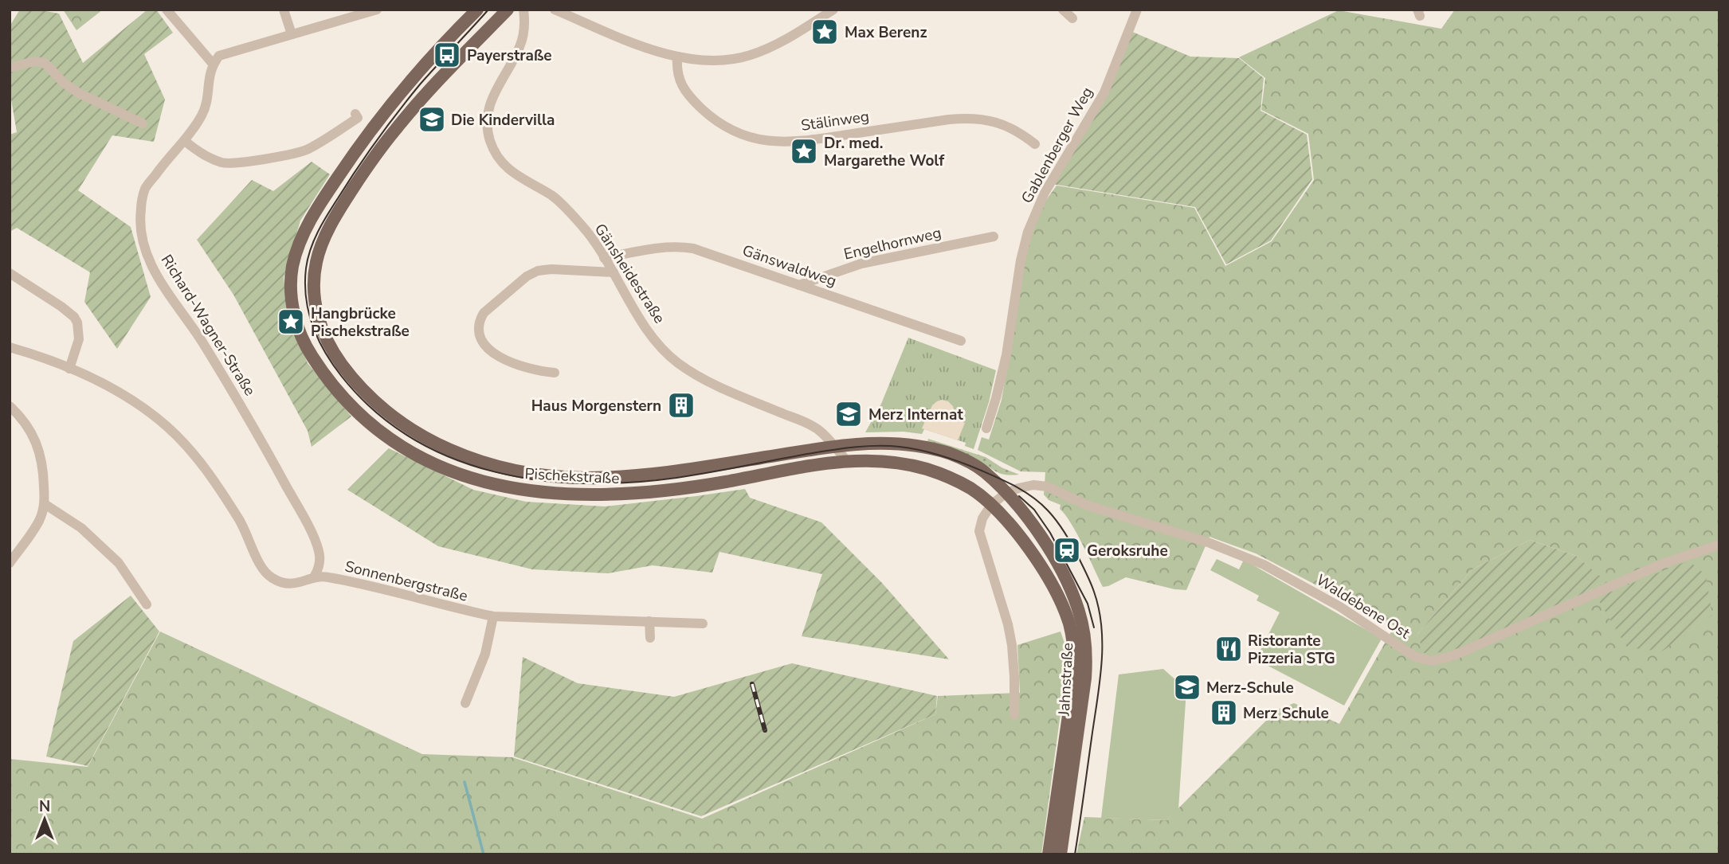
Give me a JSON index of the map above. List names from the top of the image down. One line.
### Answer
{"streets":{"main road":["Pischekstraße","Jahnstraße"],"street":["Stälinweg","Gablenberger Weg","Engelhornweg","Gänswaldweg","Gänsheidestraße","Richard-Wagner-Straße","Sonnenbergstraße","Waldebene Ost"]},"crossings":[["Engelhornweg","Gänswaldweg"],["Gänswaldweg","Gänsheidestraße"],["Gänsheidestraße","Pischekstraße"],["Richard-Wagner-Straße","Sonnenbergstraße"],["Pischekstraße","Waldebene Ost"],["Pischekstraße","Jahnstraße"],["Waldebene Ost","Jahnstraße"]],"places":{"place":["Max Berenz","Dr. med. Margarethe Wolf","Hangbrücke Pischekstraße"],"bus stop":["Payerstraße"],"school or university":["Die Kindervilla","Merz Internat","Merz-Schule"],"building":["Haus Morgenstern","Merz Schule"],"station":["Geroksruhe"],"restaurant":["Ristorante Pizzeria STG"]},"north":"top"}
